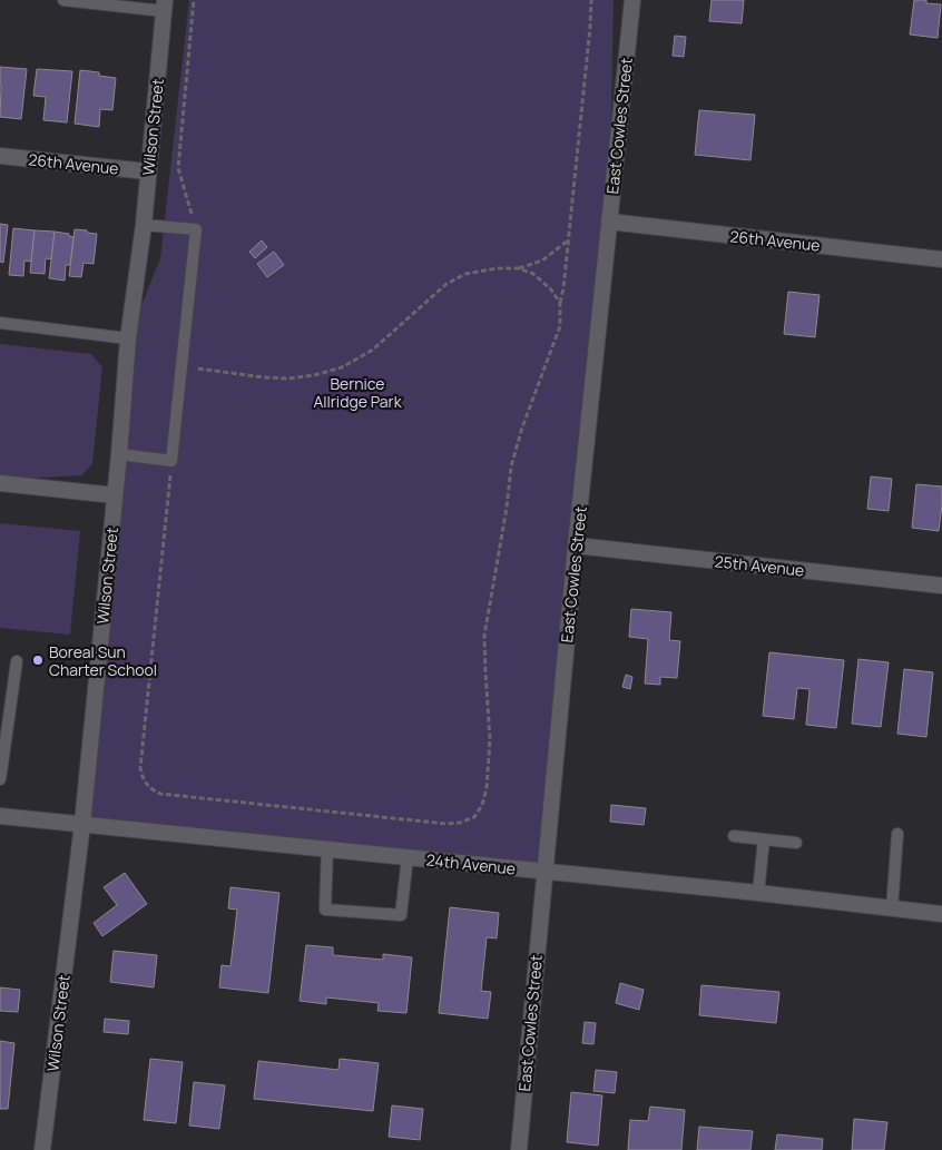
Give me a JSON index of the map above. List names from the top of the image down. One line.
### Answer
{"streets":{"street":["East Cowles Street","Wilson Street","26th Avenue","25th Avenue","24th Avenue"]},"crossings":[["East Cowles Street","26th Avenue"],["East Cowles Street","25th Avenue"],["East Cowles Street","24th Avenue"],["Wilson Street","26th Avenue"],["Wilson Street","24th Avenue"]],"parks":["Bernice Allridge Park"],"places":["Boreal Sun Charter School"]}
